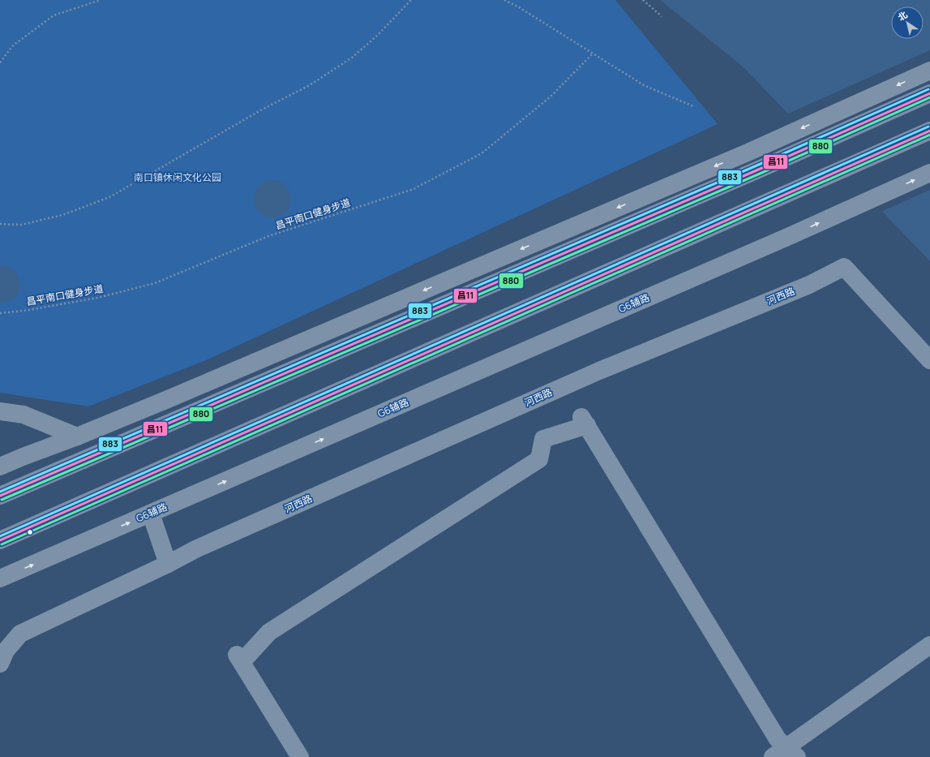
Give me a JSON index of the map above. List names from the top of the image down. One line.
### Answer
{"streets":{"street":["河西路","G6辅路"],"path":["昌平南口健身步道"]},"parks":["南口镇休闲文化公园"],"lines":["transit line 883","transit line 昌11","transit line 880"],"north":"top left"}
